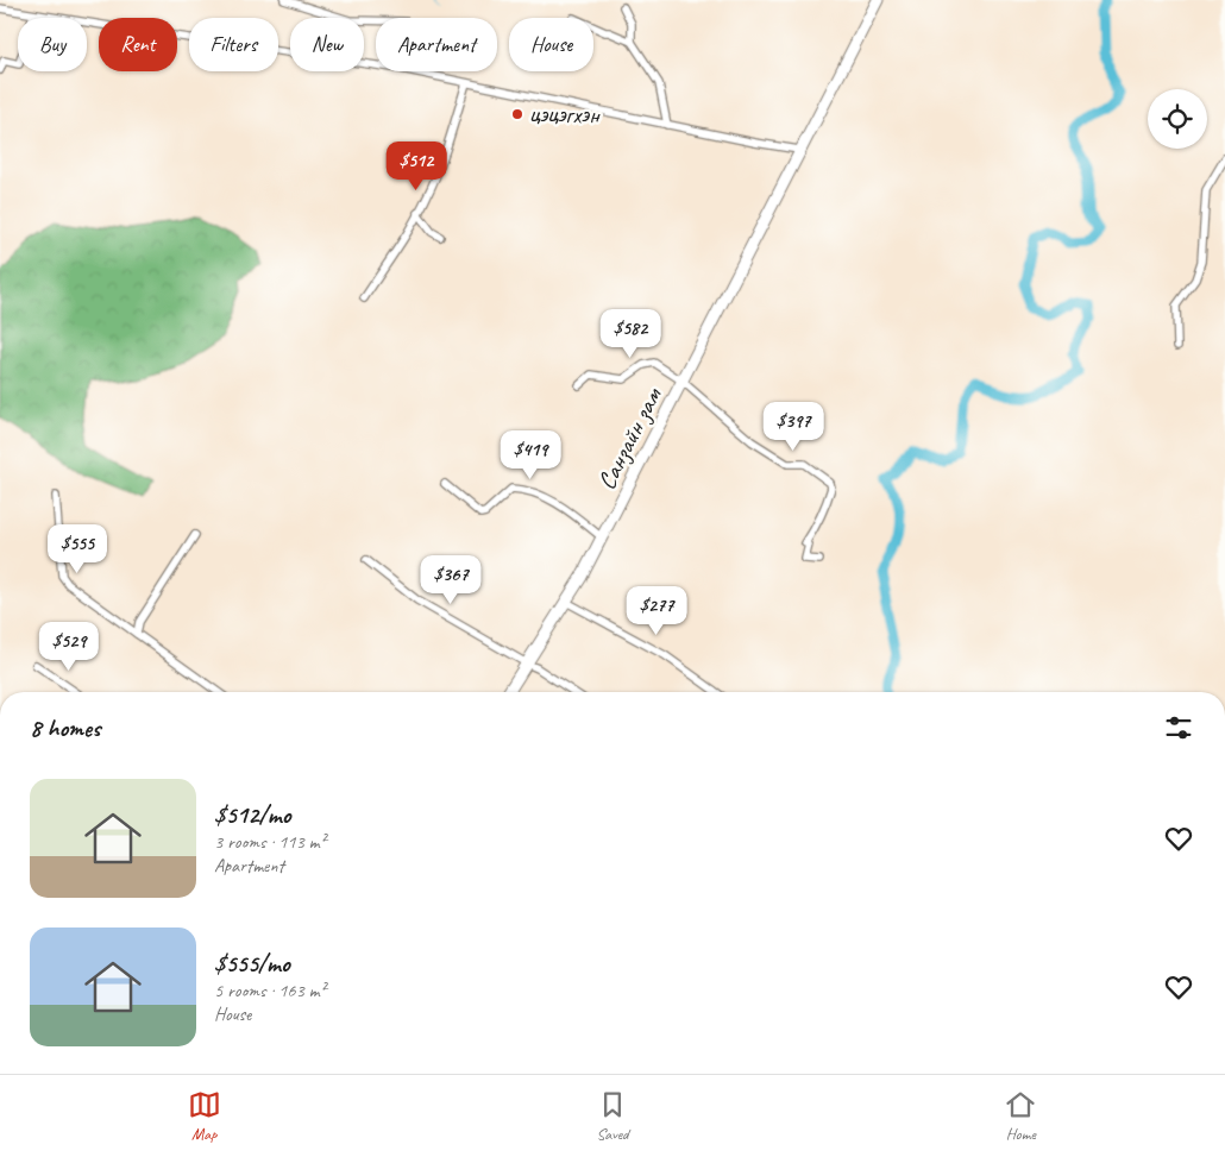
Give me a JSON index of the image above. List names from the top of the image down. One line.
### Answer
{"streets":{"main road":["Санзайн зам"]},"places":["цэцэгхэн"],"page":{"chip":["Buy","Rent","Filters","New","Apartment","House"],"price":["$512","$582","$397","$419","$555","$367","$277","$529"],"heading":"8 homes","list":[{"name":"$512/mo","note":"3 rooms · 113 m² · Apartment"},{"name":"$555/mo","note":"5 rooms · 163 m² · House"}],"tabs":["Map","Saved","Home"]}}
